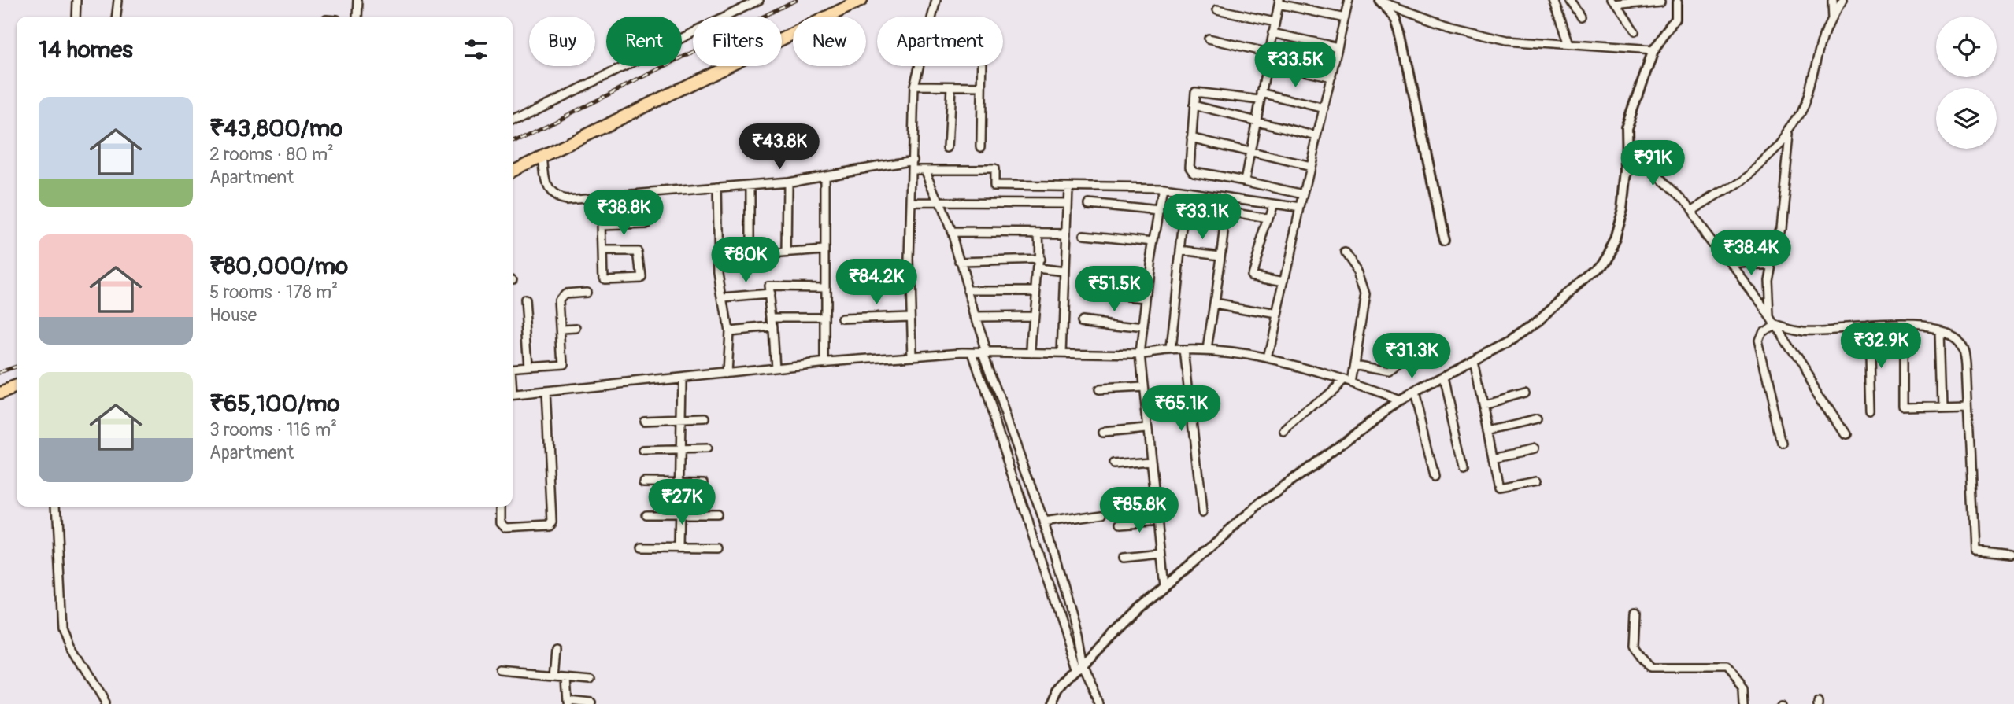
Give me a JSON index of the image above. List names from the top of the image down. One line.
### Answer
{"page":{"chip":["Buy","Rent","Filters","New","Apartment"],"heading":"14 homes","price":["₹33.5K","₹43.8K","₹91K","₹38.8K","₹33.1K","₹38.4K","₹80K","₹84.2K","₹51.5K","₹32.9K","₹31.3K","₹65.1K","₹27K","₹85.8K"],"list":[{"name":"₹43,800/mo","note":"2 rooms · 80 m² · Apartment"},{"name":"₹80,000/mo","note":"5 rooms · 178 m² · House"},{"name":"₹65,100/mo","note":"3 rooms · 116 m² · Apartment"}]}}
